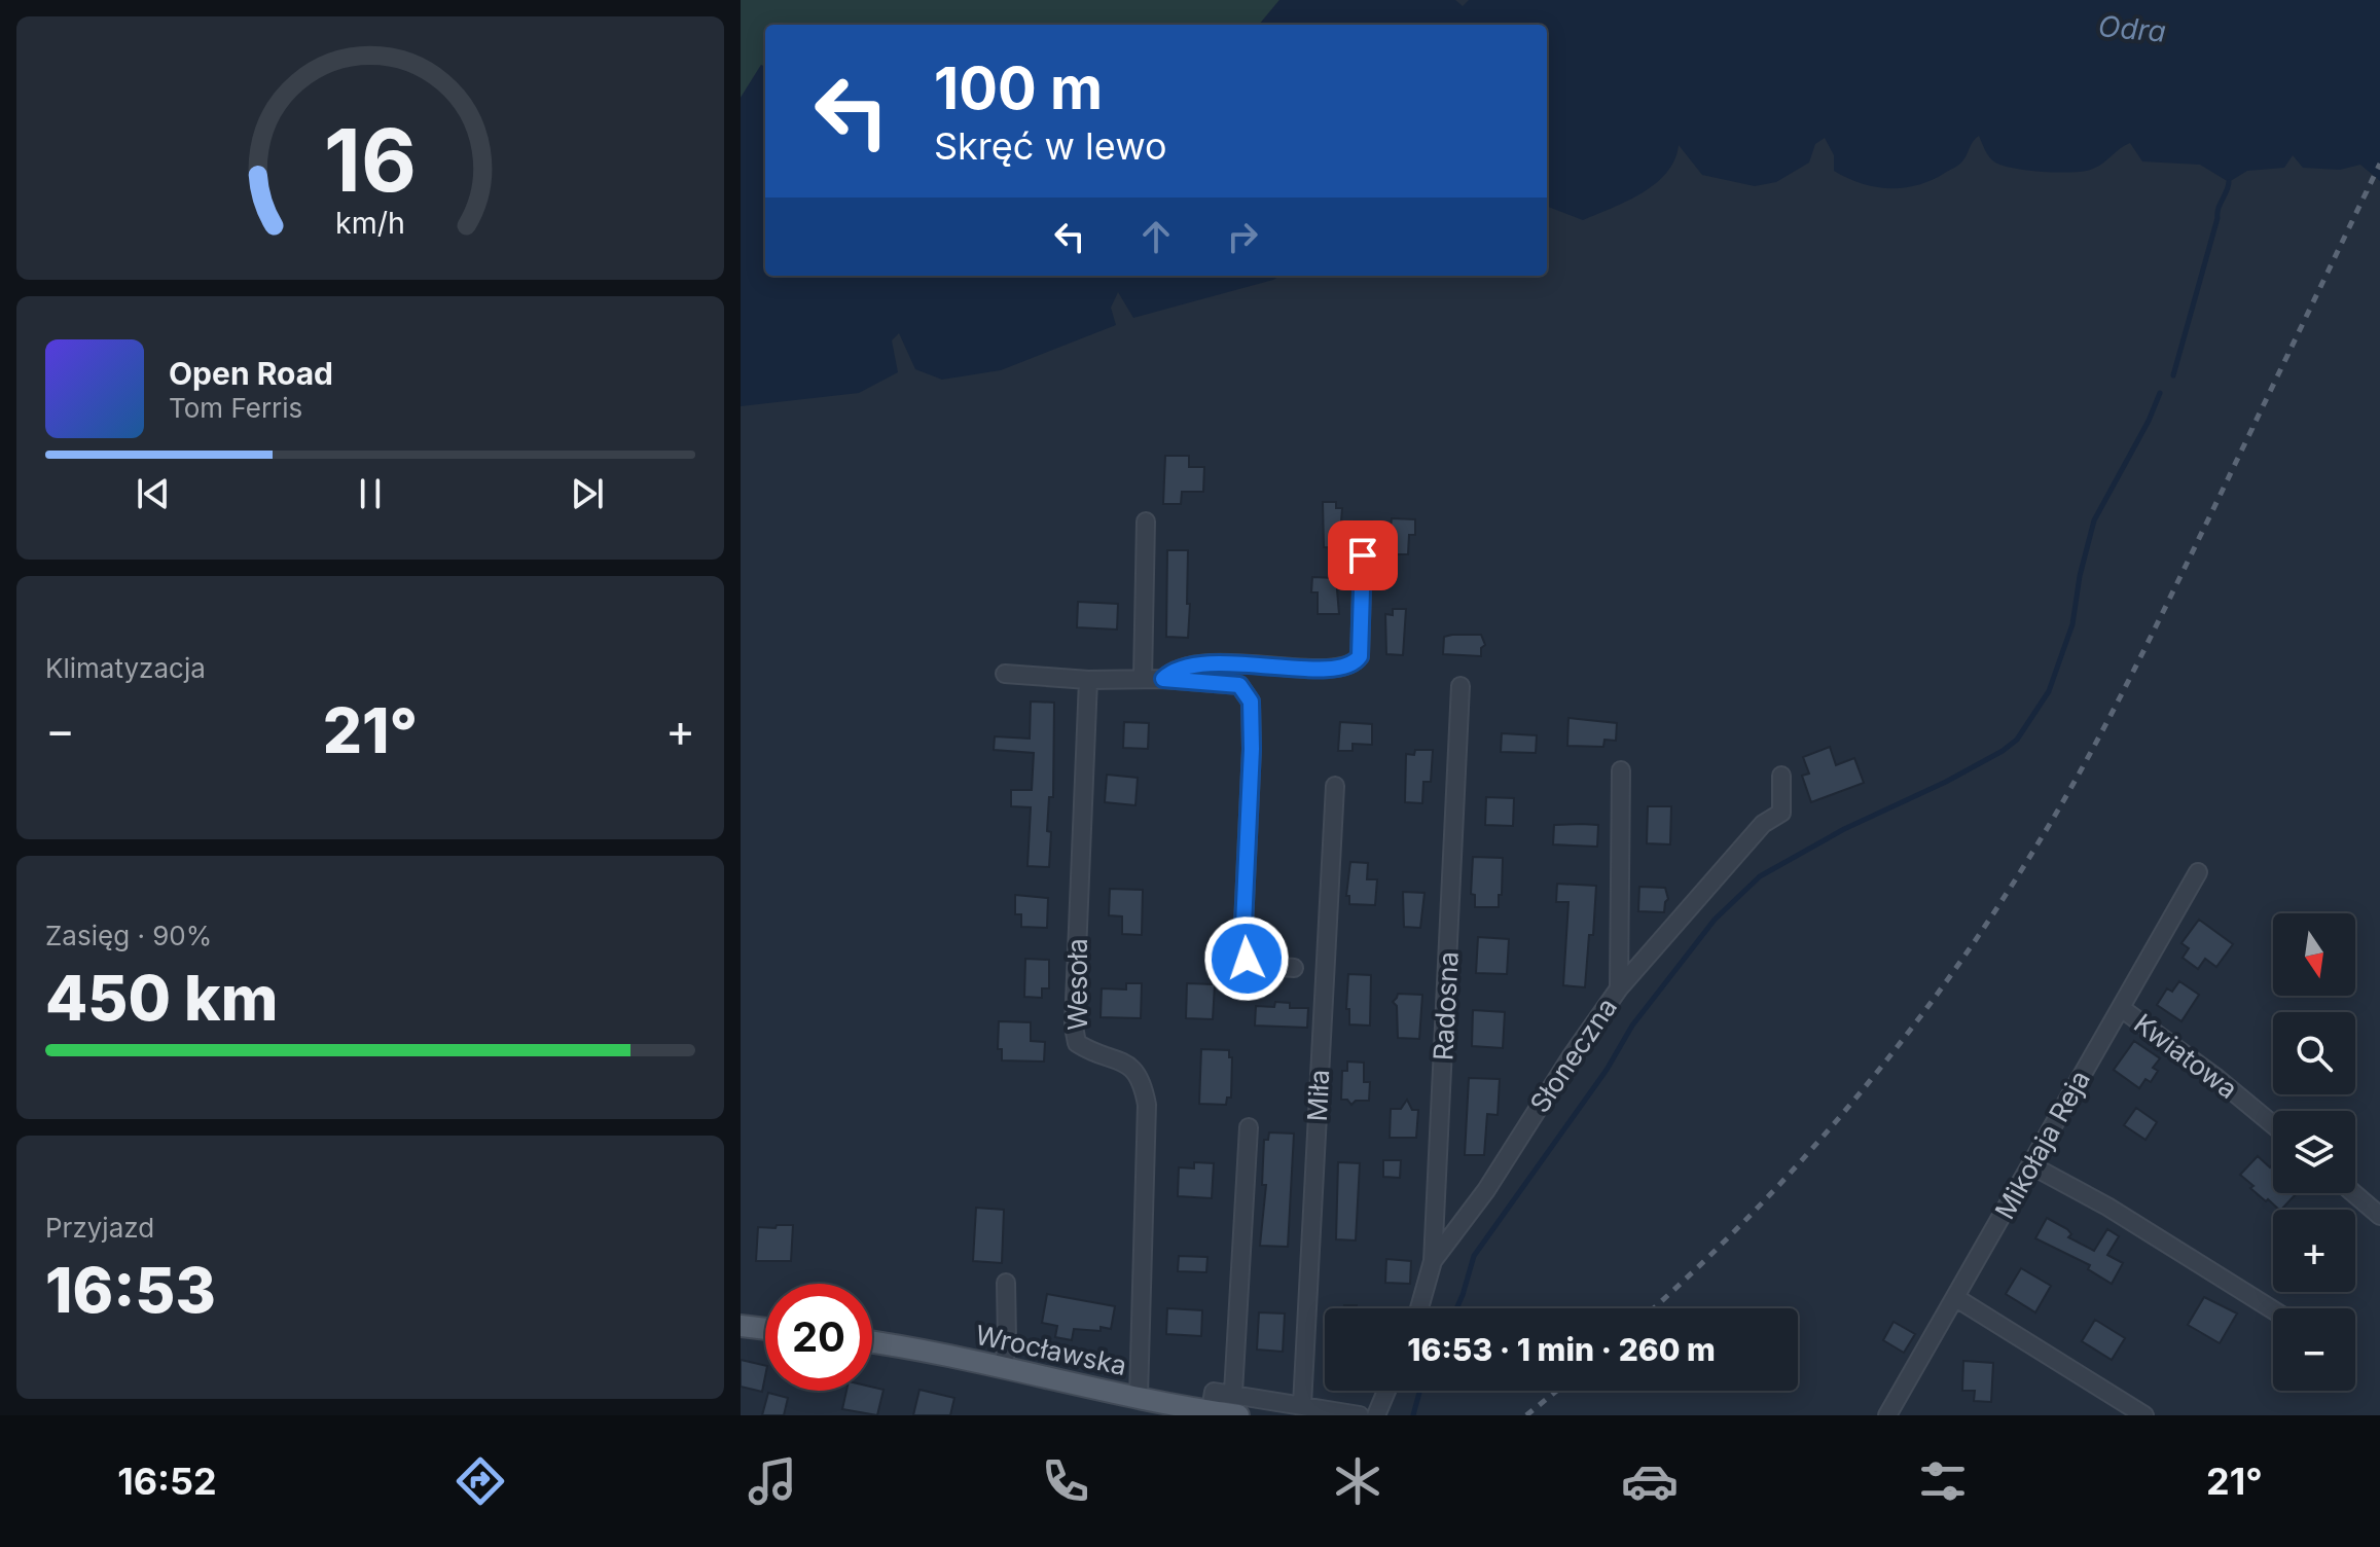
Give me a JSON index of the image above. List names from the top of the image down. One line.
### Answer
{"streets":{"main road":["Wrocławska"],"street":["Wesoła","Radosna","Słoneczna","Kwiatowa","Miła","Mikołaja Reja"]},"crossings":[["Wesoła","Wrocławska"],["Radosna","Słoneczna"],["Kwiatowa","Mikołaja Reja"]],"water":["Odra"],"north":"bottom","page":{"turn":["100 m","Skręć w lewo"],"song":["Open Road","Tom Ferris"],"tile":["Klimatyzacja",["Zasięg · 90%","450 km"],["Przyjazd","16:53"]],"heat":["−","21°","+"],"map_buttons":["+","−"],"limit":"20","trip":"16:53 · 1 min · 260 m","tabs":["16:52","21°"],"gauge":["16","km/h"]}}
